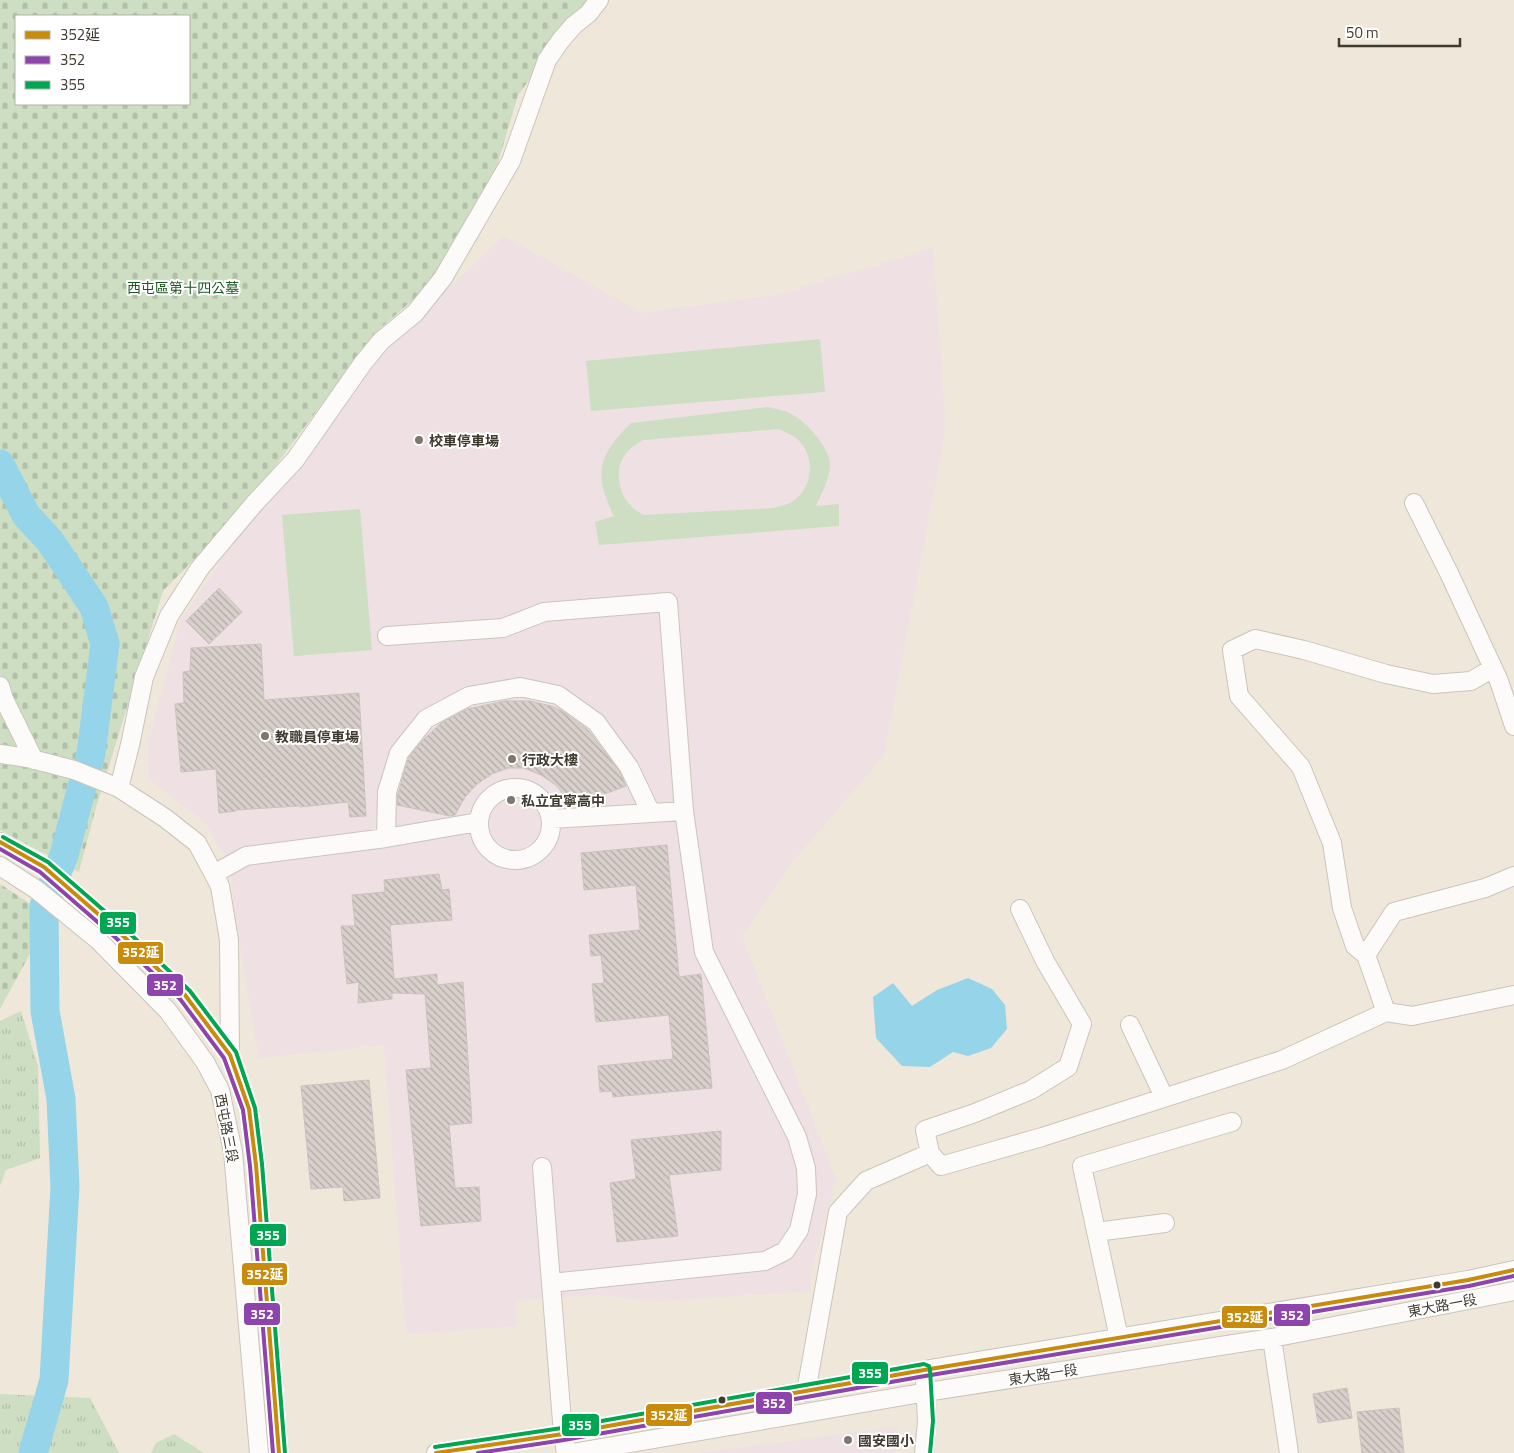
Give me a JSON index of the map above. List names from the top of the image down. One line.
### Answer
{"streets":{"street":["西屯路三段","東大路一段"]},"parks":["西屯區第十四公墓"],"places":["校車停車場","教職員停車場","行政大樓","私立宜寧高中","國安國小"],"lines":["transit line 355","transit line 352延","transit line 352"],"legend":["352延","352","355"],"scale_bar":"50 m"}
